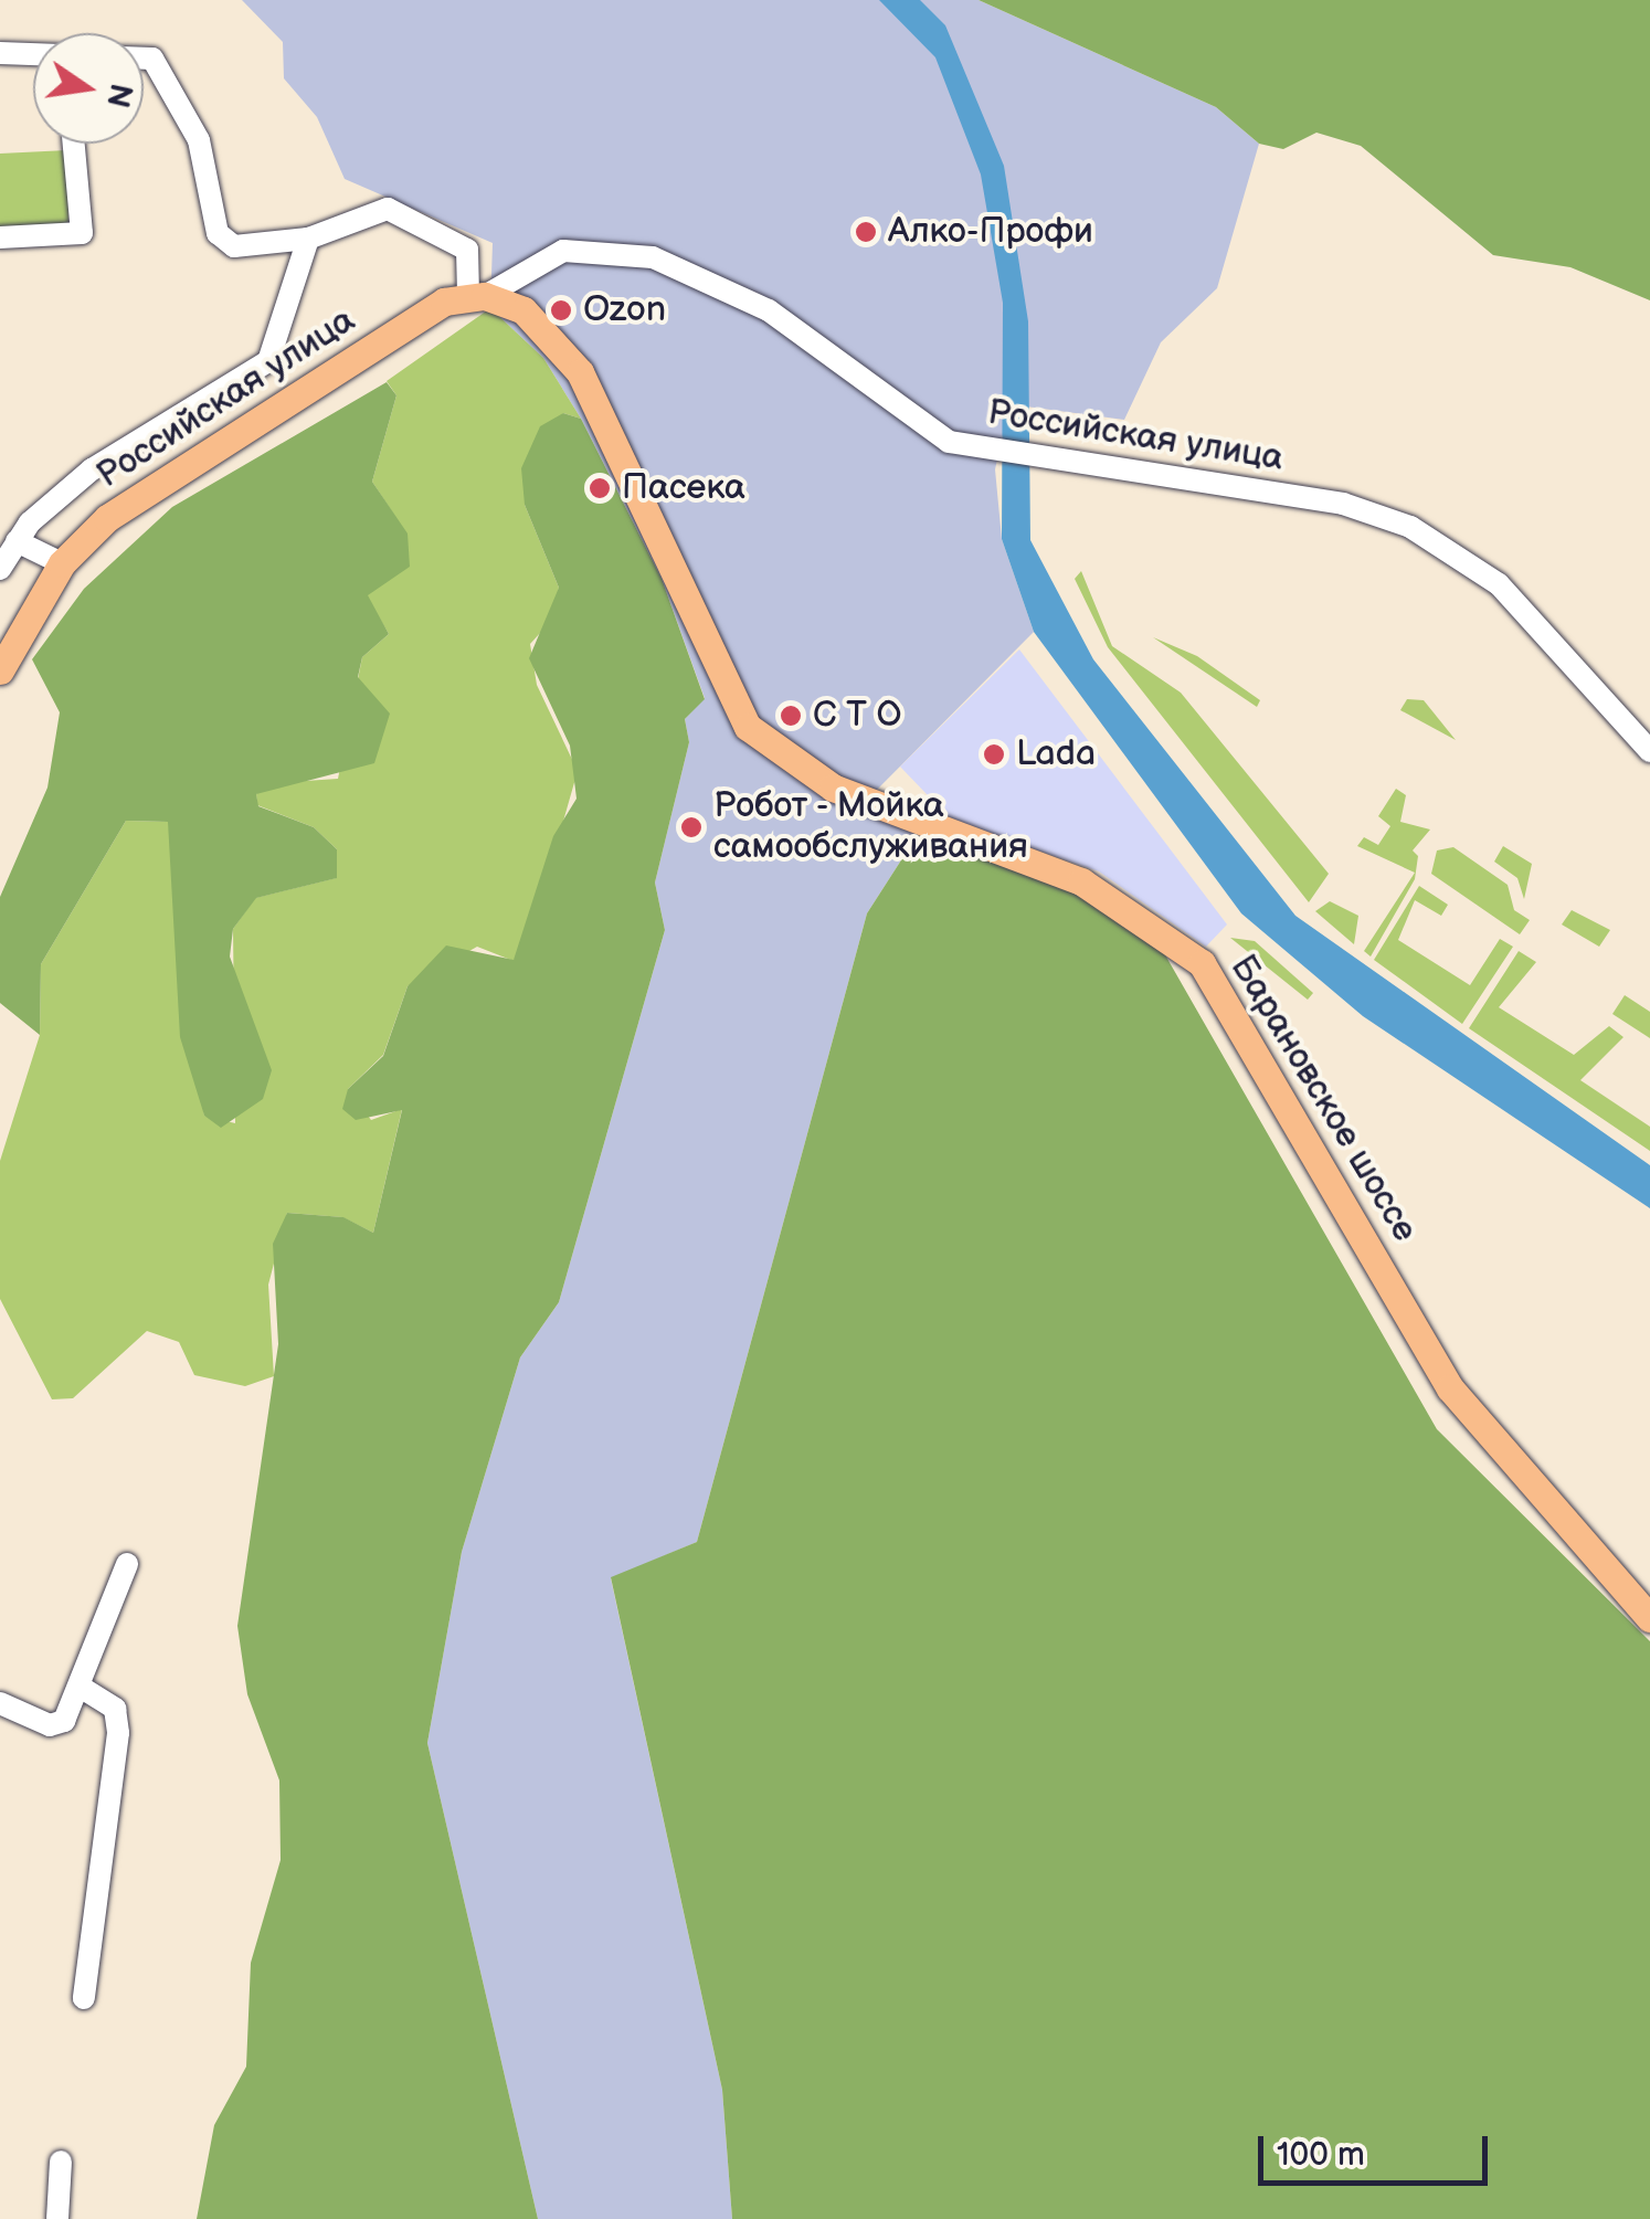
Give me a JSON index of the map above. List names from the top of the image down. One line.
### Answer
{"streets":{"main road":["Российская улица","Барановское шоссе"]},"crossings":[["Российская улица","Барановское шоссе"]],"places":["Алко-Профи","Ozon","Пасека","С Т О","Lada","Робот - Мойка самообслуживания"],"scale_bar":"100 m","north":"right"}
